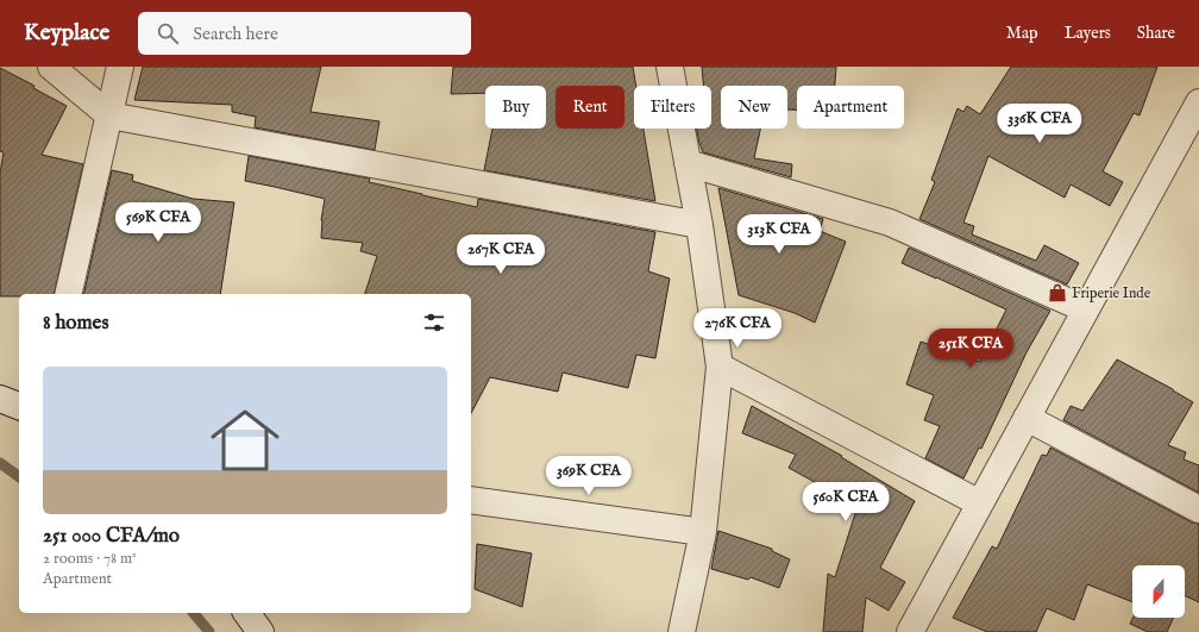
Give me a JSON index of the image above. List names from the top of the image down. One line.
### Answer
{"places":{"shop":["Friperie Inde"]},"north":"bottom","page":{"header":"Keyplace","search":"Search here","nav":["Map","Layers","Share"],"chip":["Buy","Rent","Filters","New","Apartment"],"price":["336K CFA","569K CFA","313K CFA","267K CFA","276K CFA","251K CFA","369K CFA","560K CFA"],"heading":"8 homes","list":[{"name":"251 000 CFA/mo","note":"2 rooms · 78 m² · Apartment"}]}}
